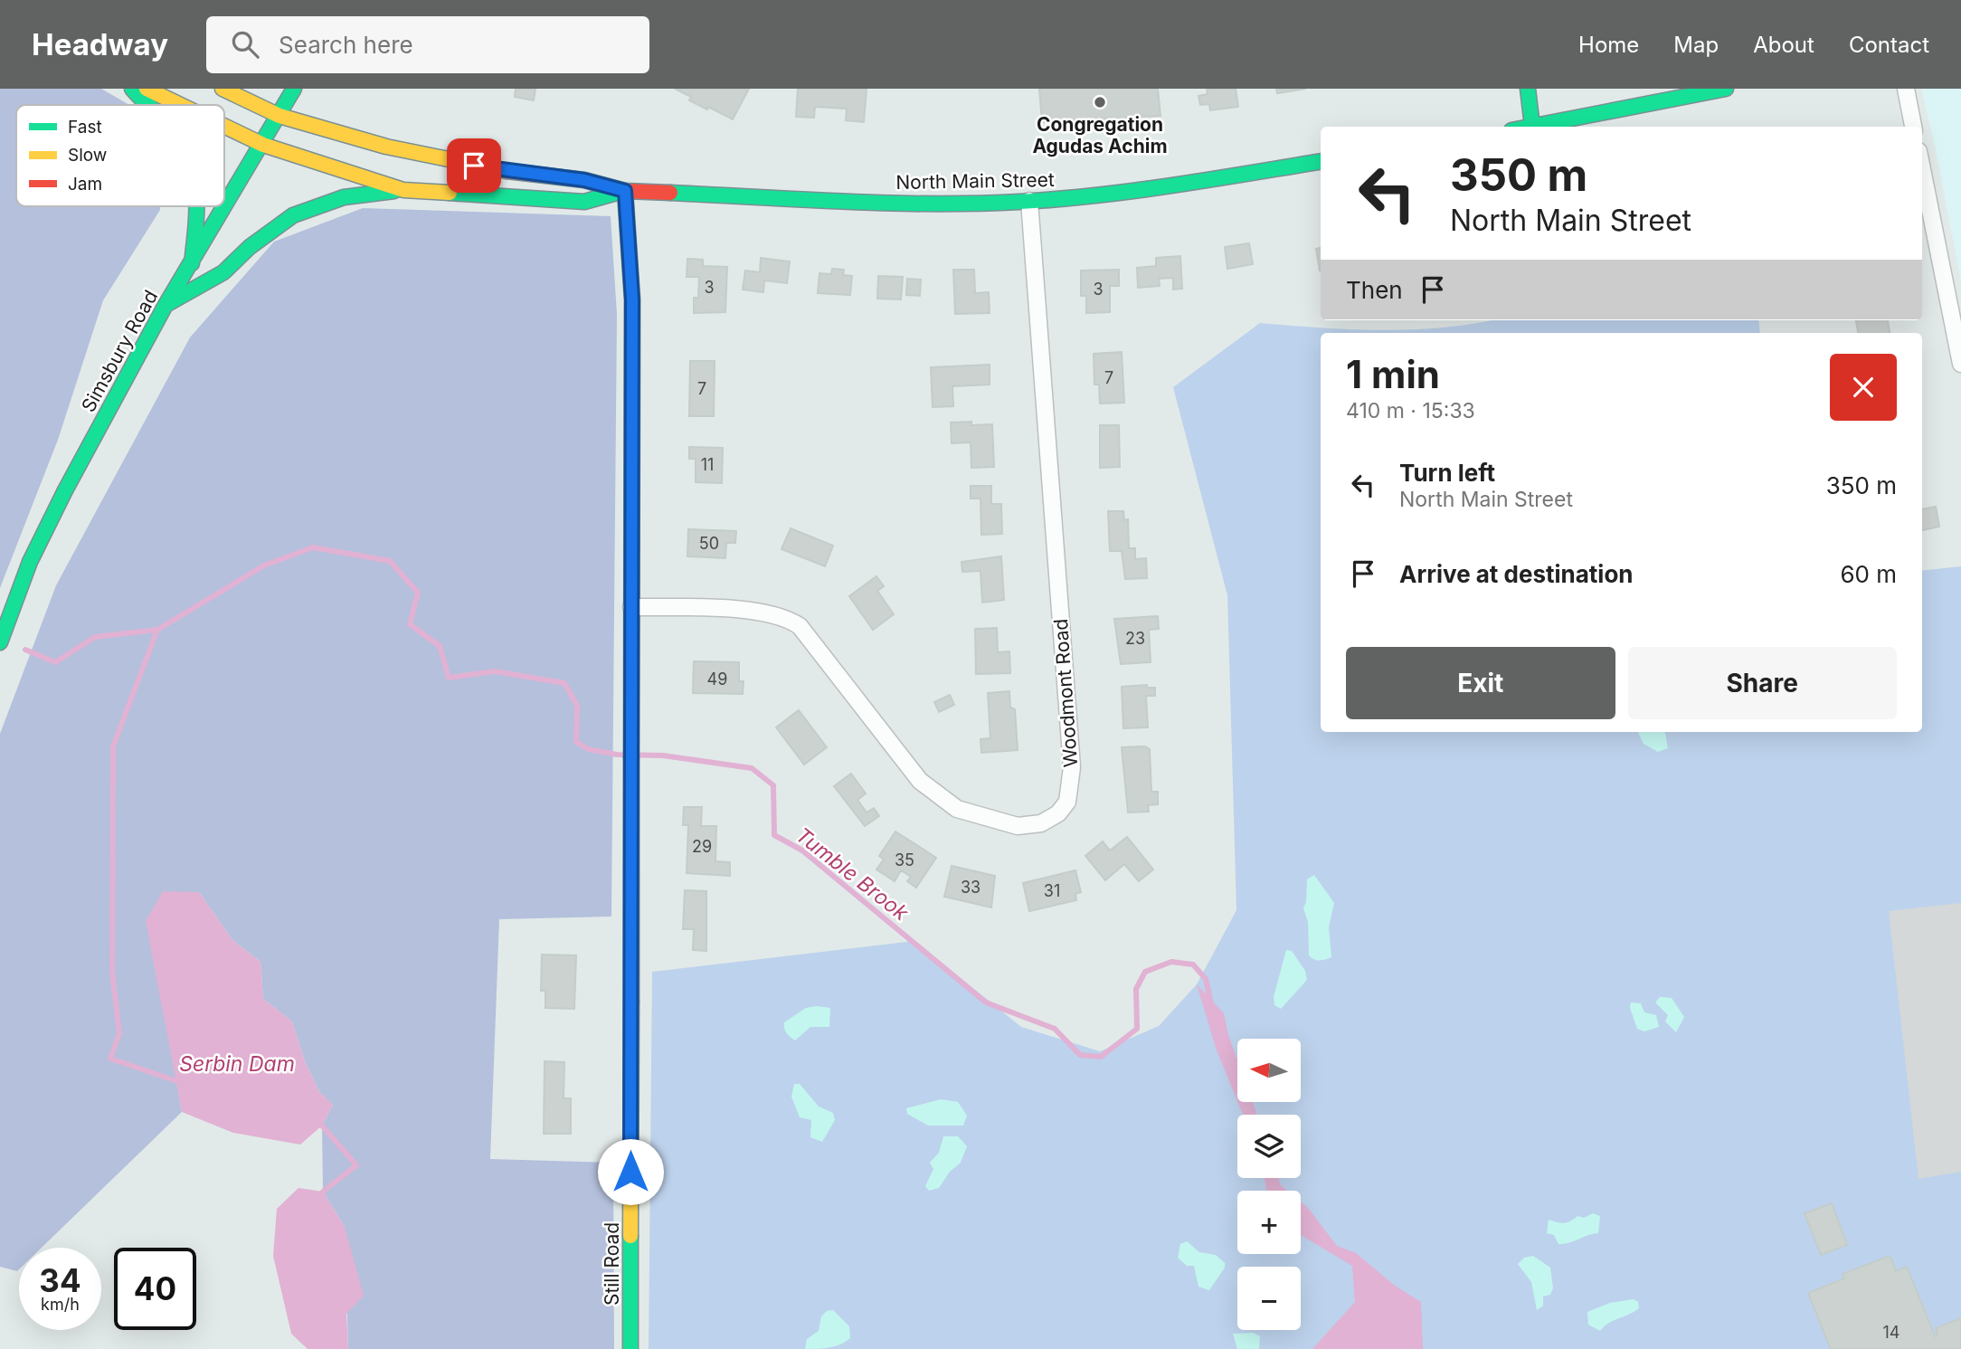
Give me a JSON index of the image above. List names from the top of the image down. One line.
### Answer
{"streets":{"main road":["North Main Street","Simsbury Road","Still Road"],"street":["Woodmont Road"]},"crossings":[["North Main Street","Simsbury Road"],["North Main Street","Woodmont Road"],["North Main Street","Still Road"],["Woodmont Road","Still Road"]],"water":["Tumble Brook","Serbin Dam"],"places":["Congregation Agudas Achim"],"house_numbers":["3","3","7","7","11","50","23","49","29","35","33","31","14"],"legend":["Fast","Slow","Jam"],"north":"left","page":{"header":"Headway","search":"Search here","nav":["Home","Map","About","Contact"],"turn":["350 m","North Main Street"],"then":"Then","heading":["1 min","410 m · 15:33"],"list":[{"name":"Turn left","note":"North Main Street","value":"350 m"},{"name":"Arrive at destination","value":"60 m"}],"buttons":["Exit","Share"],"map_buttons":["+","−"],"speed":"34 km/h","limit":"40"}}
